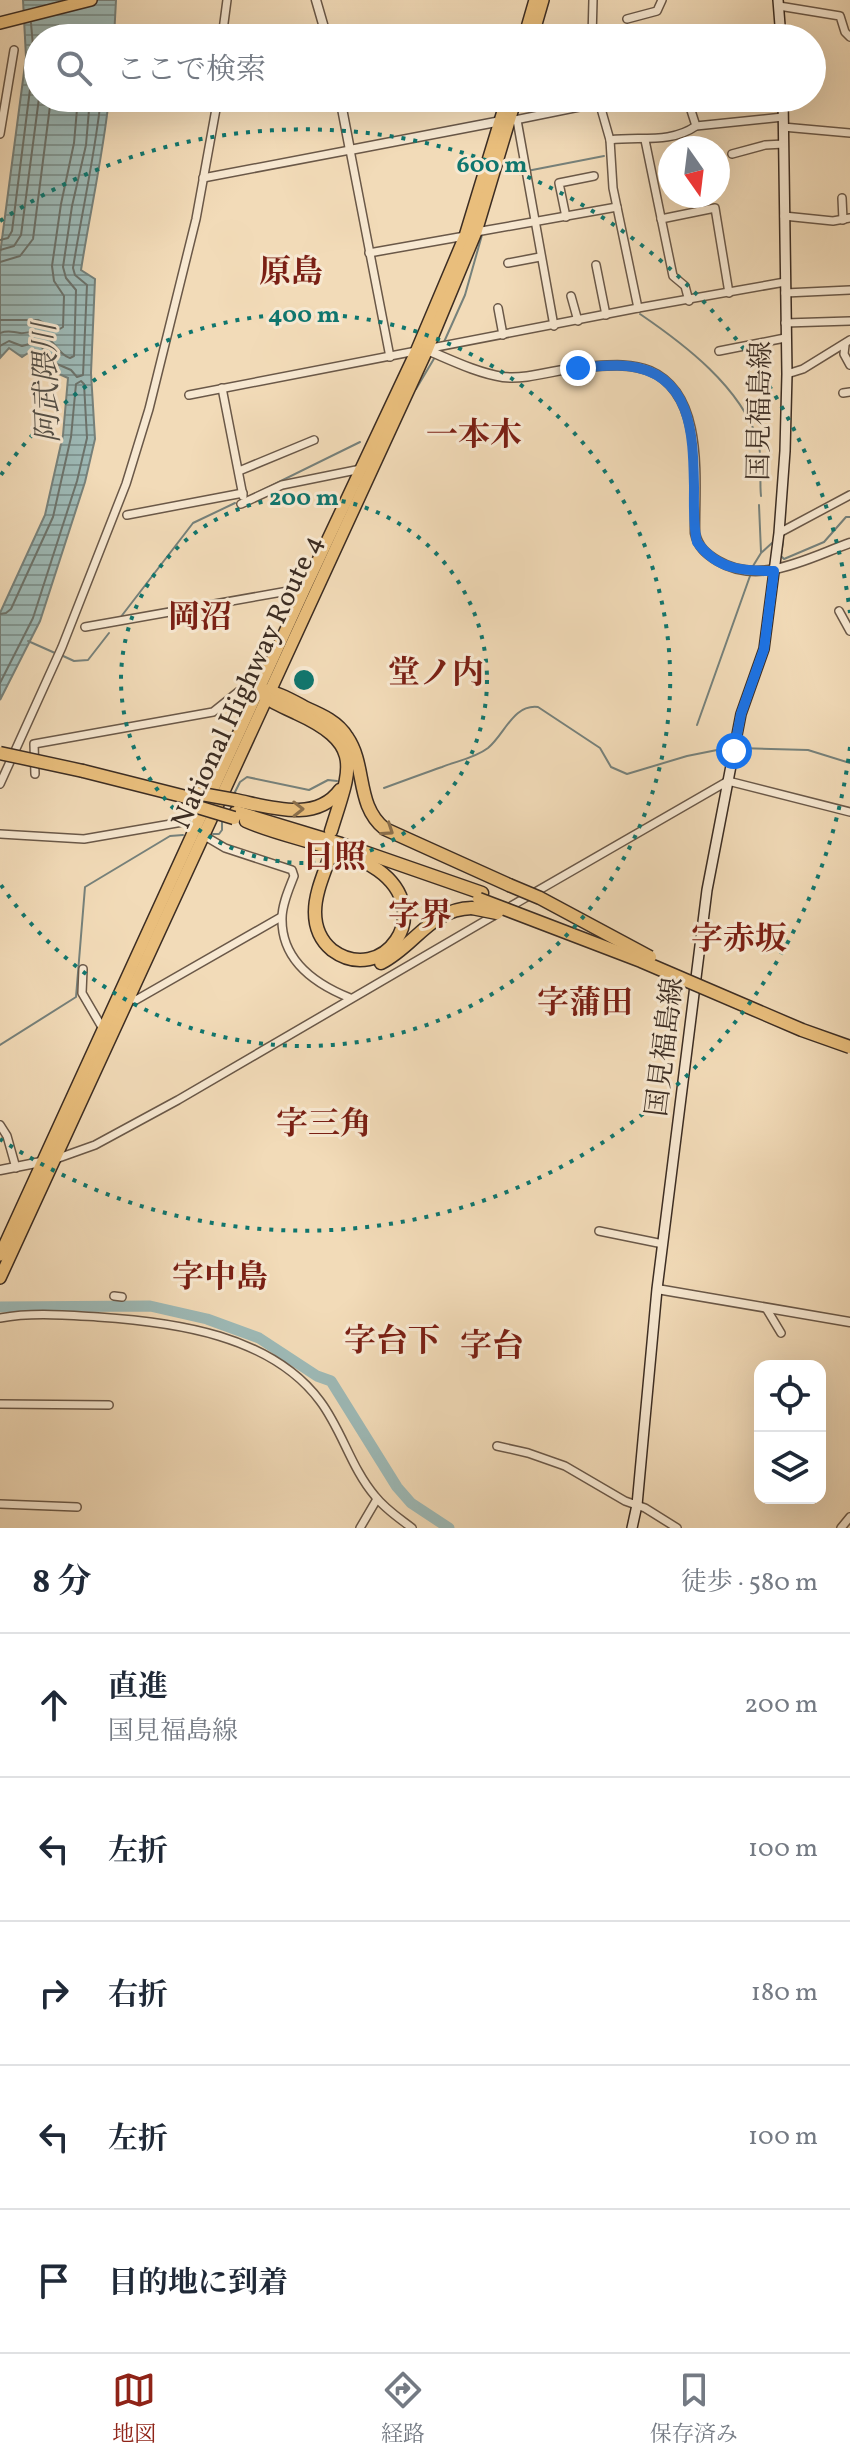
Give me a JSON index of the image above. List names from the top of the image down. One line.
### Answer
{"streets":{"highway":["National Highway Route 4"],"main road":["国見福島線"]},"districts":["原島","一本木","岡沼","堂ノ内","日照","字界","字赤坂","字蒲田","字三角","字中島","字台下","字台"],"water":["阿武隈川"],"north":"bottom","page":{"search":"ここで検索","heading":["8 分","徒歩 · 580 m"],"list":[["直進","国見福島線","200 m"],["左折","100 m"],["右折","180 m"],["左折","100 m"],"目的地に到着"],"nav":["地図","経路","保存済み"]},"rings":["600 m","400 m","200 m"]}
